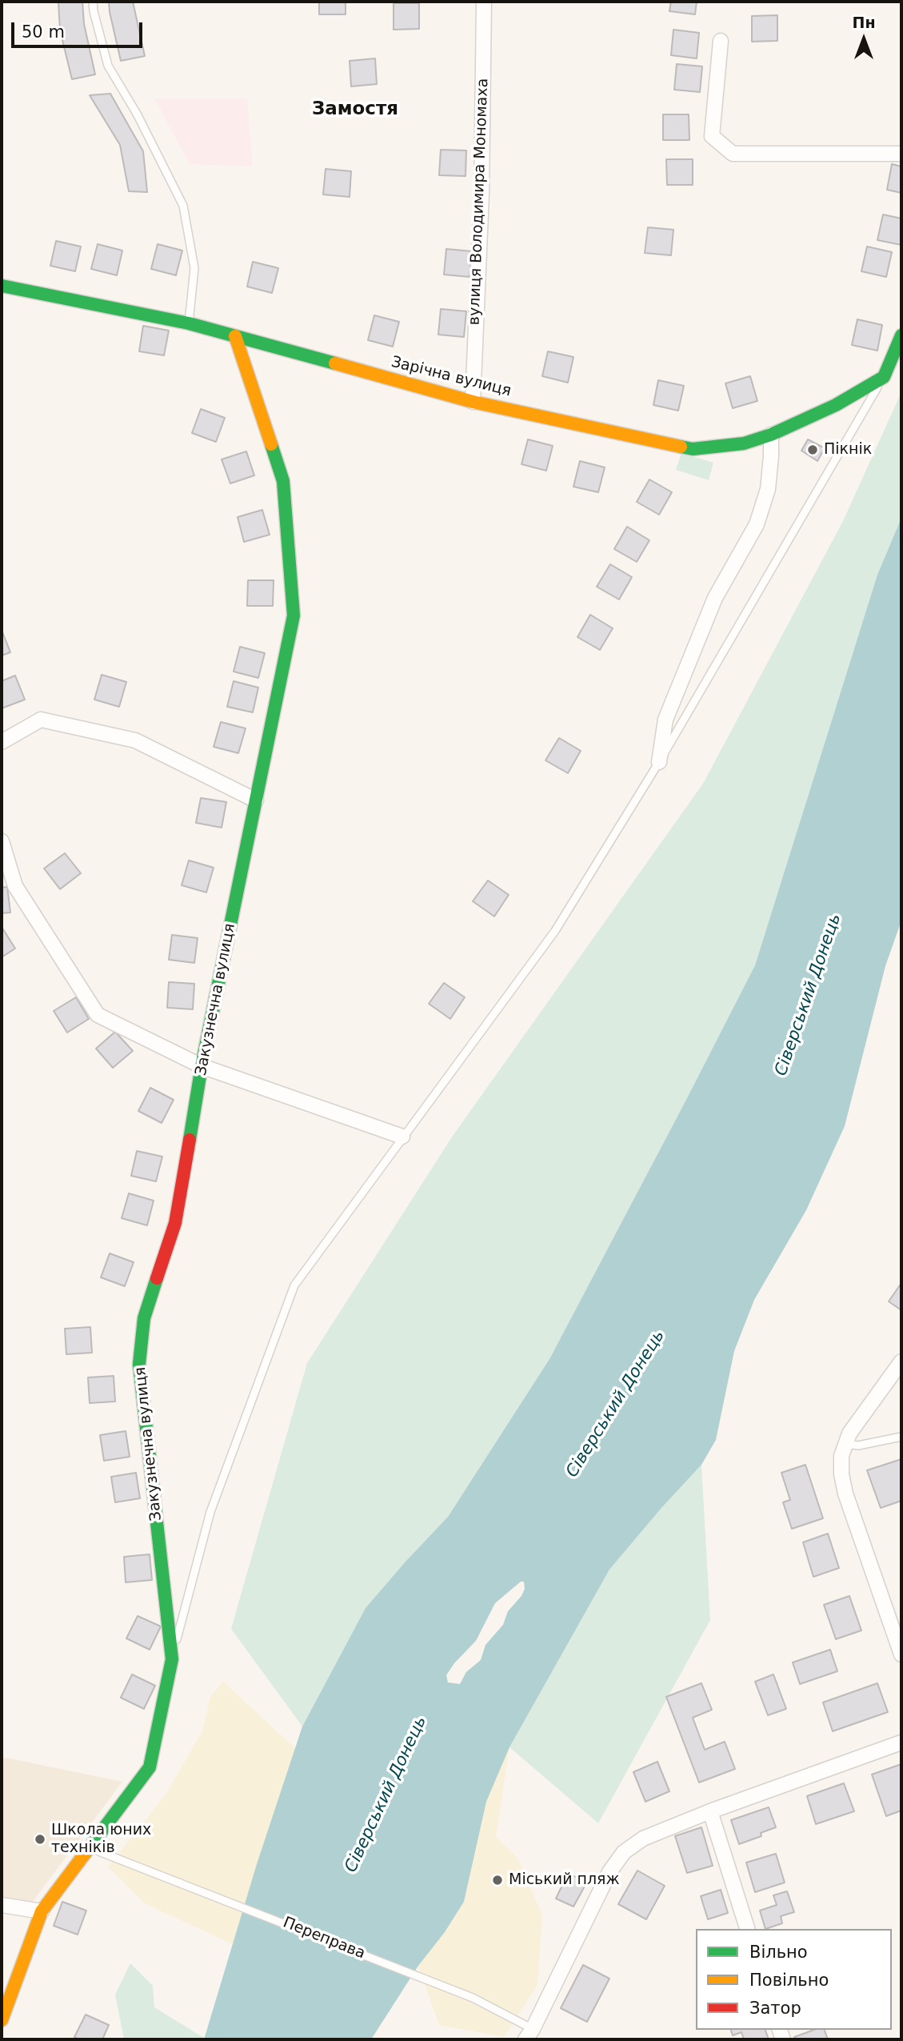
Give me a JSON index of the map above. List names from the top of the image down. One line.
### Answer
{"streets":{"street":["вулиця Володимира Мономаха","Зарічна вулиця","Закузнечна вулиця"],"lane":["Переправа"]},"crossings":[["вулиця Володимира Мономаха","Зарічна вулиця"],["Зарічна вулиця","Закузнечна вулиця"],["Закузнечна вулиця","Переправа"]],"districts":["Замостя"],"water":["Сіверський Донець"],"places":["Пікнік","Школа юних техніків","Міський пляж"],"legend":["Вільно","Повільно","Затор"],"scale_bar":"50 m","north":"top"}
